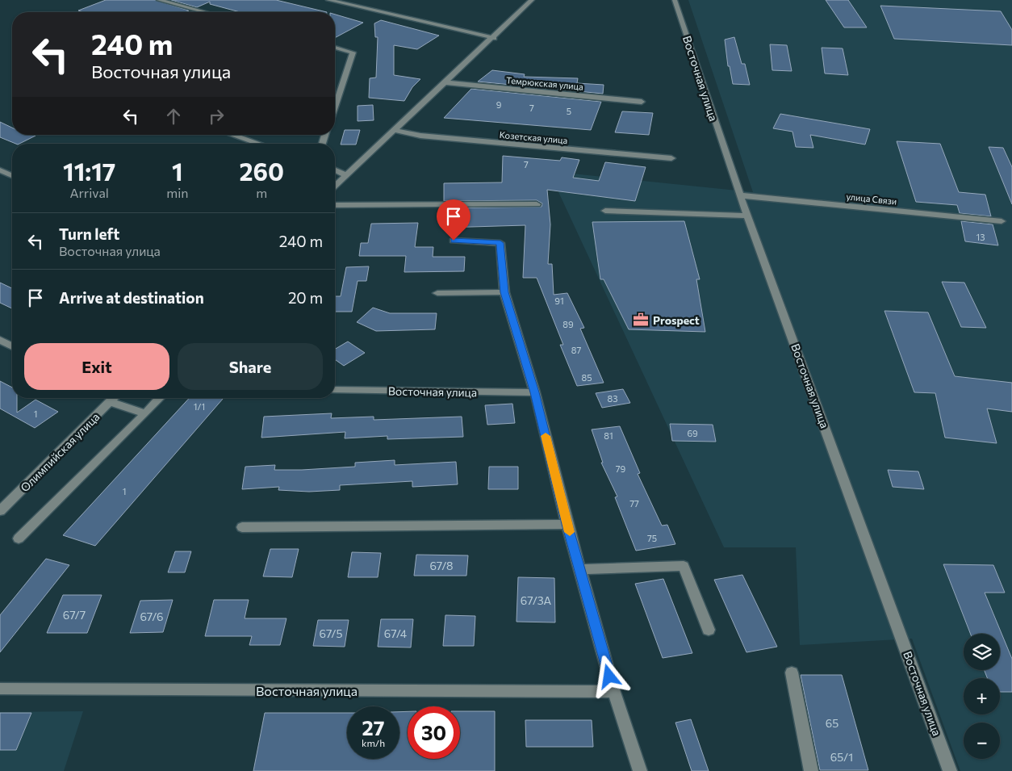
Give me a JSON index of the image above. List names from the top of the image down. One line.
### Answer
{"streets":{"street":["Восточная улица","Темрюкская улица","Козетская улица","улица Связи","Олимпийская улица"]},"crossings":[["Восточная улица","улица Связи"]],"places":{"office":["Prospect"]},"house_numbers":["9","7","5","7","13","91","89","87","85","83","1/1","1","69","81","79","1","77","75","67/8","67/3А","67/7","67/6","67/5","67/4","65","65/1"],"page":{"turn":["240 m","Восточная улица"],"eta":["11:17","Arrival","1","min","260","m"],"list":[{"name":"Turn left","note":"Восточная улица","value":"240 m"},{"name":"Arrive at destination","value":"20 m"}],"buttons":["Exit","Share"],"map_buttons":["+","−"],"speed":"27 km/h","limit":"30"}}
